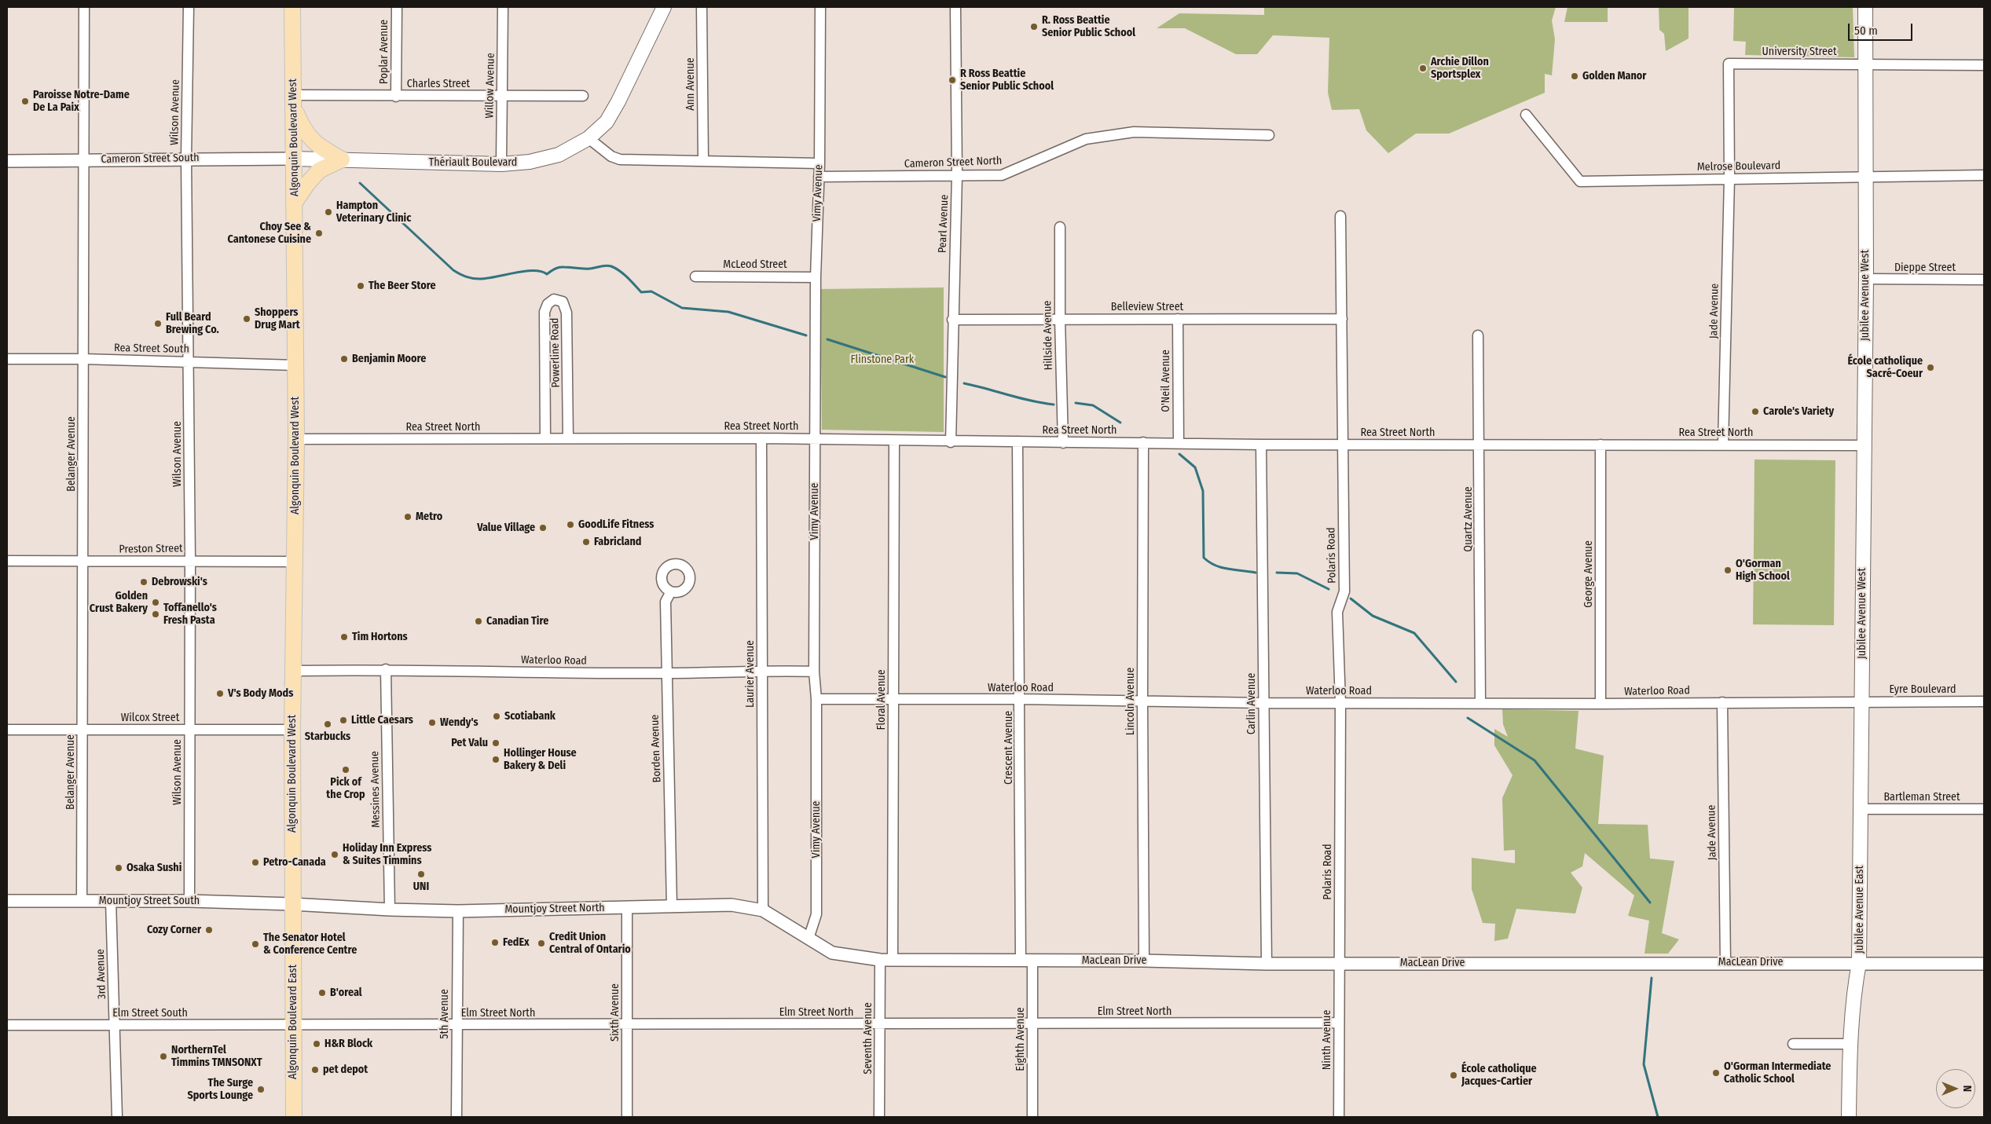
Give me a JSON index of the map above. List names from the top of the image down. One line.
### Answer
{"streets":{"main road":["Algonquin Boulevard West","Thériault Boulevard","Jubilee Avenue West","Jubilee Avenue East","Algonquin Boulevard East"],"street":["Poplar Avenue","University Street","Charles Street","Ann Avenue","Willow Avenue","Wilson Avenue","Cameron Street South","Cameron Street North","Melrose Boulevard","Vimy Avenue","Pearl Avenue","McLeod Street","Dieppe Street","Belleview Street","Jade Avenue","Hillside Avenue","Rea Street South","Powerline Road","O'Neil Avenue","Rea Street North","Belanger Avenue","Quartz Avenue","Preston Street","Polaris Road","George Avenue","Waterloo Road","Laurier Avenue","Eyre Boulevard","Floral Avenue","Lincoln Avenue","Carlin Avenue","Wilcox Street","Crescent Avenue","Borden Avenue","Messines Avenue","Bartleman Street","Mountjoy Street South","Mountjoy Street North","MacLean Drive","3rd Avenue","Elm Street North","Sixth Avenue","Elm Street South","5th Avenue","Seventh Avenue","Eighth Avenue","Ninth Avenue"]},"crossings":[["Poplar Avenue","Charles Street"],["University Street","Melrose Boulevard"],["University Street","Jubilee Avenue West"],["University Street","Jade Avenue"],["Charles Street","Willow Avenue"],["Charles Street","Algonquin Boulevard West"],["Willow Avenue","Thériault Boulevard"],["Wilson Avenue","Cameron Street South"],["Wilson Avenue","Rea Street South"],["Wilson Avenue","Preston Street"],["Wilson Avenue","Wilcox Street"],["Wilson Avenue","Mountjoy Street South"],["Algonquin Boulevard West","Cameron Street South"],["Algonquin Boulevard West","Thériault Boulevard"],["Algonquin Boulevard West","Rea Street South"],["Algonquin Boulevard West","Rea Street North"],["Algonquin Boulevard West","Preston Street"],["Algonquin Boulevard West","Waterloo Road"],["Algonquin Boulevard West","Wilcox Street"],["Algonquin Boulevard West","Mountjoy Street South"],["Algonquin Boulevard West","Mountjoy Street North"],["Algonquin Boulevard West","Algonquin Boulevard East"],["Cameron Street South","Thériault Boulevard"],["Cameron Street South","Belanger Avenue"],["Cameron Street North","Vimy Avenue"],["Cameron Street North","Pearl Avenue"],["Melrose Boulevard","Jubilee Avenue West"],["Melrose Boulevard","Jade Avenue"],["Vimy Avenue","McLeod Street"],["Vimy Avenue","Rea Street North"],["Vimy Avenue","Waterloo Road"],["Vimy Avenue","Mountjoy Street North"],["Pearl Avenue","Belleview Street"],["Pearl Avenue","Rea Street North"],["Dieppe Street","Jubilee Avenue West"],["Jubilee Avenue West","Rea Street North"],["Jubilee Avenue West","Waterloo Road"],["Jubilee Avenue West","Eyre Boulevard"],["Jubilee Avenue West","Jubilee Avenue East"],["Belleview Street","Hillside Avenue"],["Belleview Street","O'Neil Avenue"],["Belleview Street","Polaris Road"],["Jade Avenue","Rea Street North"],["Jade Avenue","Waterloo Road"],["Jade Avenue","MacLean Drive"],["Hillside Avenue","Rea Street North"],["Rea Street South","Belanger Avenue"],["Powerline Road","Rea Street North"],["O'Neil Avenue","Rea Street North"],["Rea Street North","Quartz Avenue"],["Rea Street North","Polaris Road"],["Rea Street North","George Avenue"],["Rea Street North","Laurier Avenue"],["Rea Street North","Floral Avenue"],["Rea Street North","Lincoln Avenue"],["Rea Street North","Carlin Avenue"],["Rea Street North","Crescent Avenue"],["Belanger Avenue","Preston Street"],["Belanger Avenue","Wilcox Street"],["Belanger Avenue","Mountjoy Street South"],["Quartz Avenue","Waterloo Road"],["Polaris Road","Waterloo Road"],["Polaris Road","MacLean Drive"],["Polaris Road","Ninth Avenue"],["George Avenue","Waterloo Road"],["Waterloo Road","Laurier Avenue"],["Waterloo Road","Eyre Boulevard"],["Waterloo Road","Floral Avenue"],["Waterloo Road","Lincoln Avenue"],["Waterloo Road","Carlin Avenue"],["Waterloo Road","Crescent Avenue"],["Waterloo Road","Borden Avenue"],["Waterloo Road","Messines Avenue"],["Waterloo Road","Jubilee Avenue East"],["Laurier Avenue","Mountjoy Street North"],["Eyre Boulevard","Jubilee Avenue East"],["Floral Avenue","MacLean Drive"],["Lincoln Avenue","MacLean Drive"],["Carlin Avenue","MacLean Drive"],["Crescent Avenue","MacLean Drive"],["Borden Avenue","Mountjoy Street North"],["Messines Avenue","Mountjoy Street North"],["Bartleman Street","Jubilee Avenue East"],["Mountjoy Street South","Mountjoy Street North"],["Mountjoy Street South","3rd Avenue"],["Mountjoy Street South","Algonquin Boulevard East"],["Mountjoy Street North","Sixth Avenue"],["Mountjoy Street North","5th Avenue"],["Mountjoy Street North","Algonquin Boulevard East"],["Jubilee Avenue East","MacLean Drive"],["MacLean Drive","Seventh Avenue"],["MacLean Drive","Eighth Avenue"],["MacLean Drive","Ninth Avenue"],["3rd Avenue","Elm Street South"],["Elm Street North","Sixth Avenue"],["Elm Street North","Elm Street South"],["Elm Street North","5th Avenue"],["Elm Street North","Algonquin Boulevard East"],["Elm Street North","Seventh Avenue"],["Elm Street North","Eighth Avenue"],["Elm Street North","Ninth Avenue"],["Elm Street South","Algonquin Boulevard East"]],"parks":["Flinstone Park"],"places":["R. Ross Beattie Senior Public School","Archie Dillon Sportsplex","Golden Manor","R Ross Beattie Senior Public School","Paroisse Notre-Dame De La Paix","Hampton Veterinary Clinic","Choy See & Cantonese Cuisine","The Beer Store","Shoppers Drug Mart","Full Beard Brewing Co.","Benjamin Moore","École catholique Sacré-Coeur","Carole's Variety","Metro","GoodLife Fitness","Value Village","Fabricland","O'Gorman High School","Debrowski's","Golden Crust Bakery","Toffanello's Fresh Pasta","Canadian Tire","Tim Hortons","V's Body Mods","Scotiabank","Little Caesars","Wendy's","Starbucks","Pet Valu","Hollinger House Bakery & Deli","Pick of the Crop","Holiday Inn Express & Suites Timmins","Petro-Canada","Osaka Sushi","UNI","Cozy Corner","FedEx","Credit Union Central of Ontario","The Senator Hotel & Conference Centre","B'oreal","H&R Block","NorthernTel Timmins TMNSONXT","pet depot","O'Gorman Intermediate Catholic School","École catholique Jacques-Cartier","The Surge Sports Lounge"],"scale_bar":"50 m","north":"right"}
